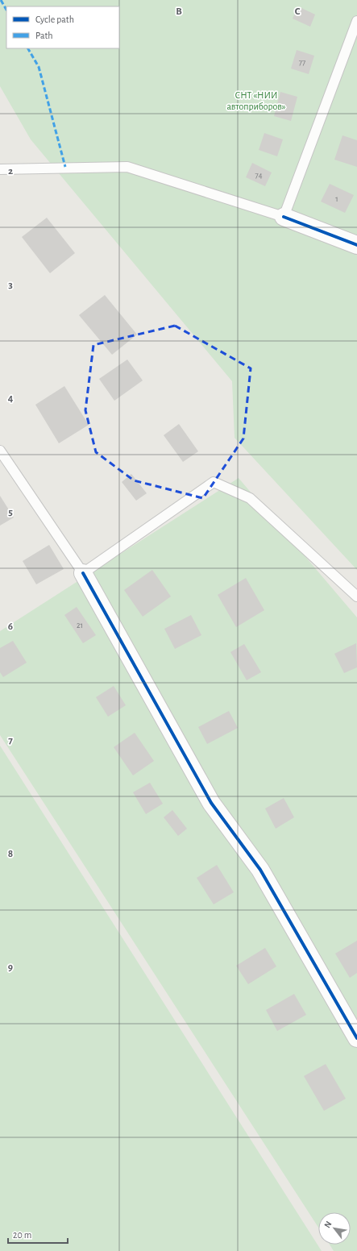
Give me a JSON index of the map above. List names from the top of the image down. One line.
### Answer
{"parks":["СНТ «НИИ автоприборов»"],"house_numbers":["77","74","1","21"],"legend":["Cycle path","Path"],"scale_bar":"20 m","north":"top left","grid":{"columns":["B","C"],"rows":["2","3","4","5","6","7","8","9"]}}
